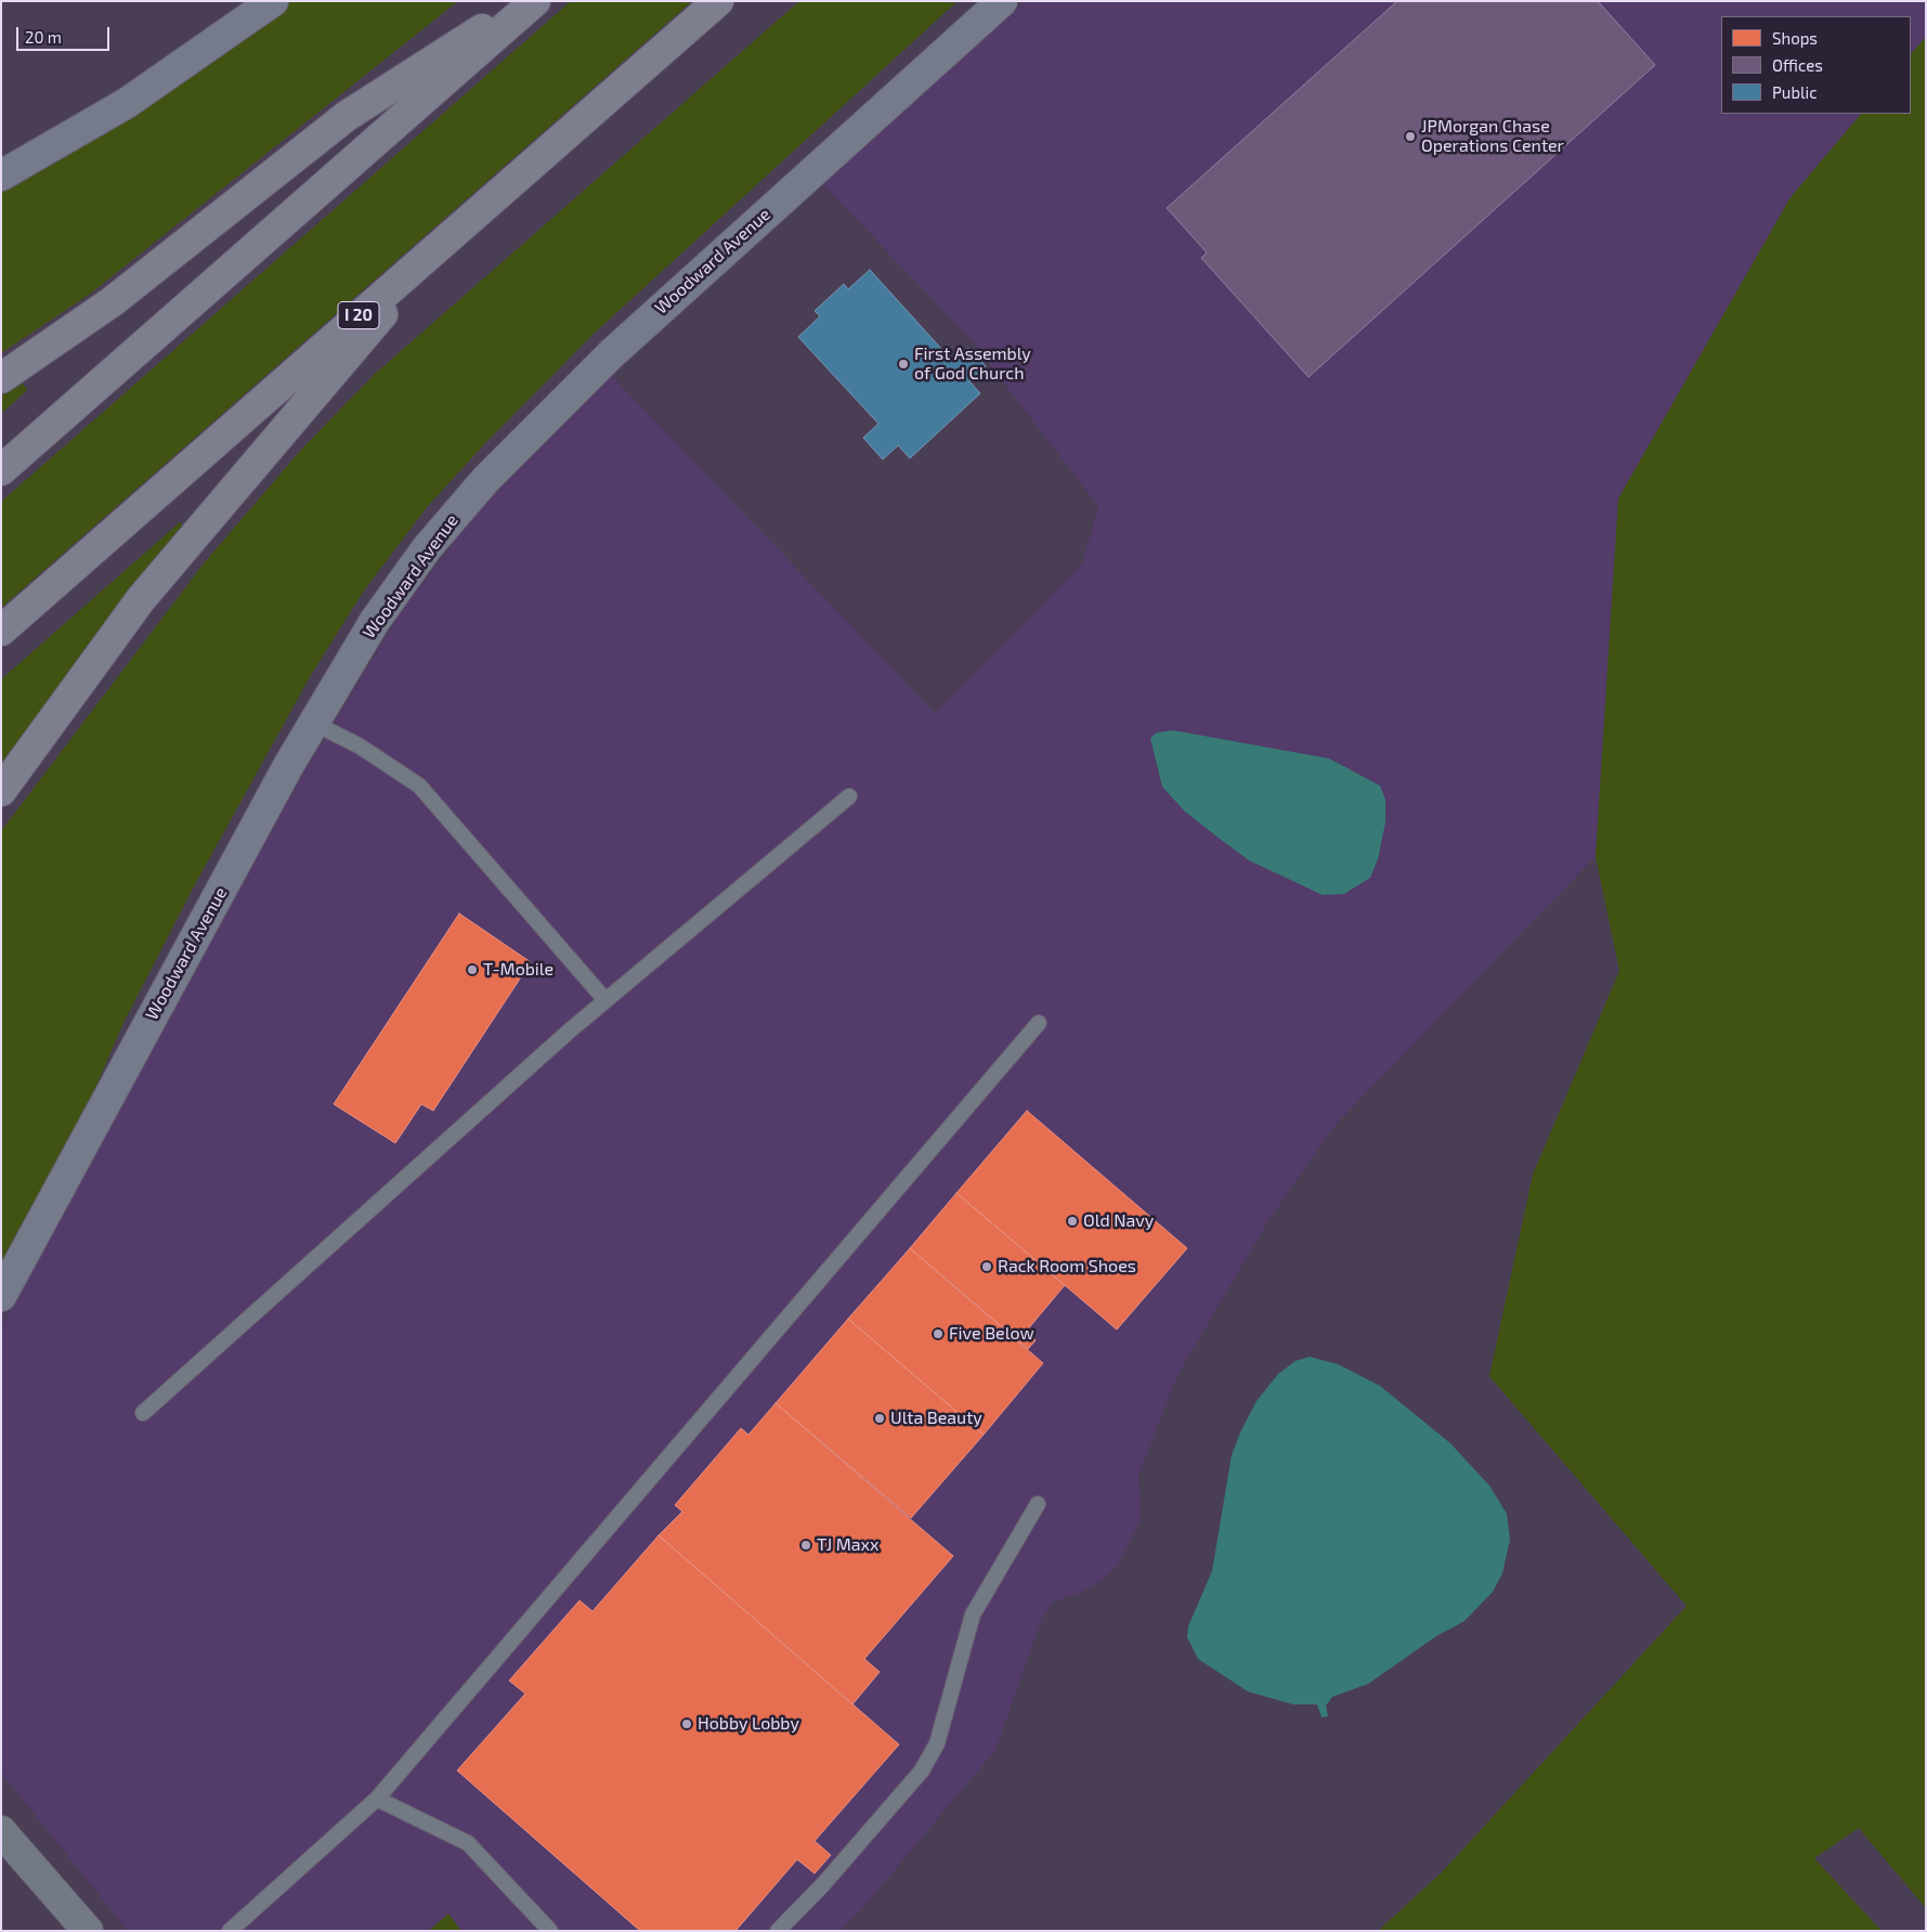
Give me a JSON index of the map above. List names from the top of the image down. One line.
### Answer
{"streets":{"highway":["I 20"],"main road":["Woodward Avenue"]},"places":["JPMorgan Chase Operations Center","First Assembly of God Church","T-Mobile","Old Navy","Rack Room Shoes","Five Below","Ulta Beauty","TJ Maxx","Hobby Lobby"],"legend":["Shops","Offices","Public"],"scale_bar":"20 m"}
